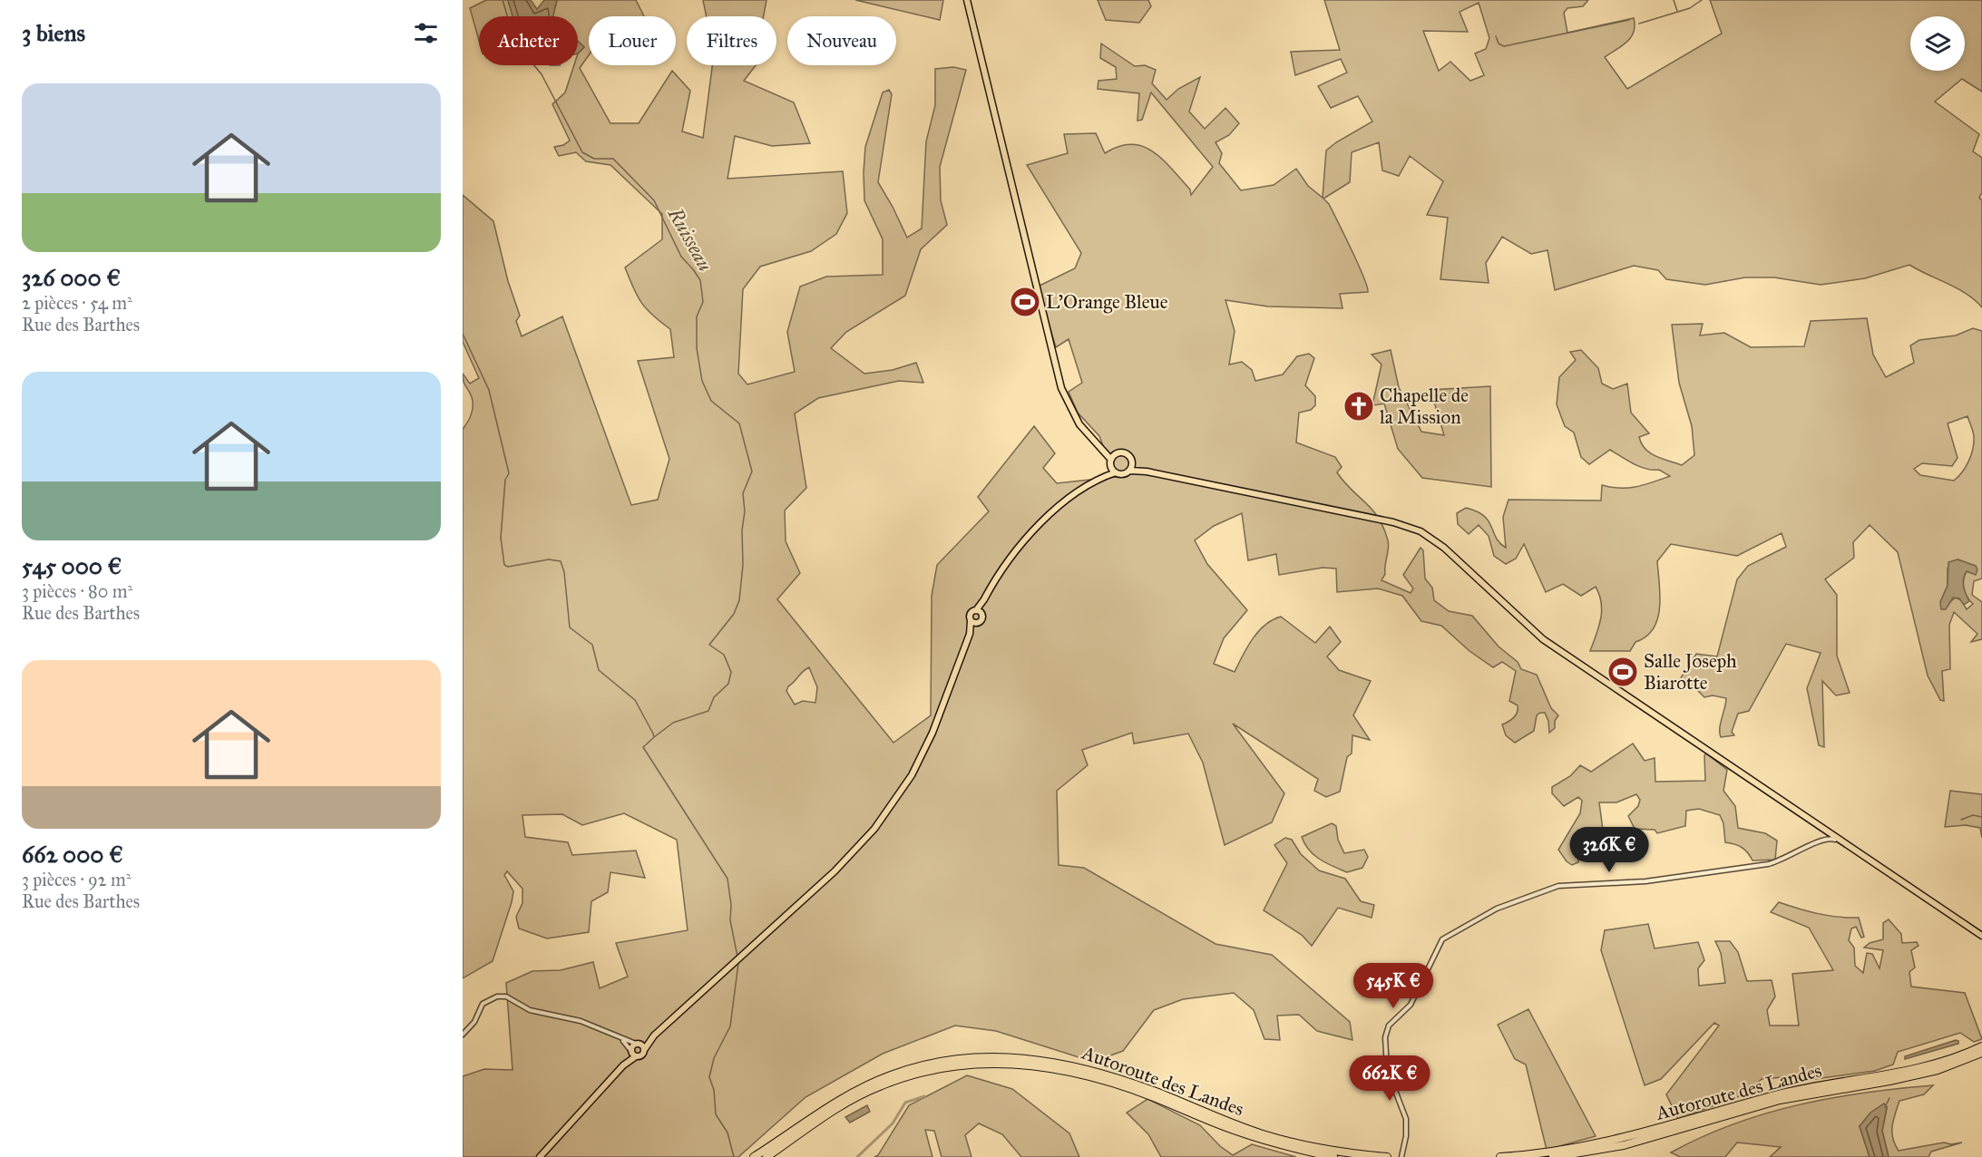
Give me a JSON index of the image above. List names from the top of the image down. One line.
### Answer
{"streets":{"highway":["Autoroute des Landes"]},"water":["Ruisseau"],"places":{"sports":["L'Orange Bleue","Salle Joseph Biarotte"],"church":["Chapelle de la Mission"]},"page":{"heading":"3 biens","chip":["Acheter","Louer","Filtres","Nouveau"],"list":[{"name":"326 000 €","note":"2 pièces · 54 m² · Rue des Barthes"},{"name":"545 000 €","note":"3 pièces · 80 m² · Rue des Barthes"},{"name":"662 000 €","note":"3 pièces · 92 m² · Rue des Barthes"}],"price":["326K €","545K €","662K €"]}}
